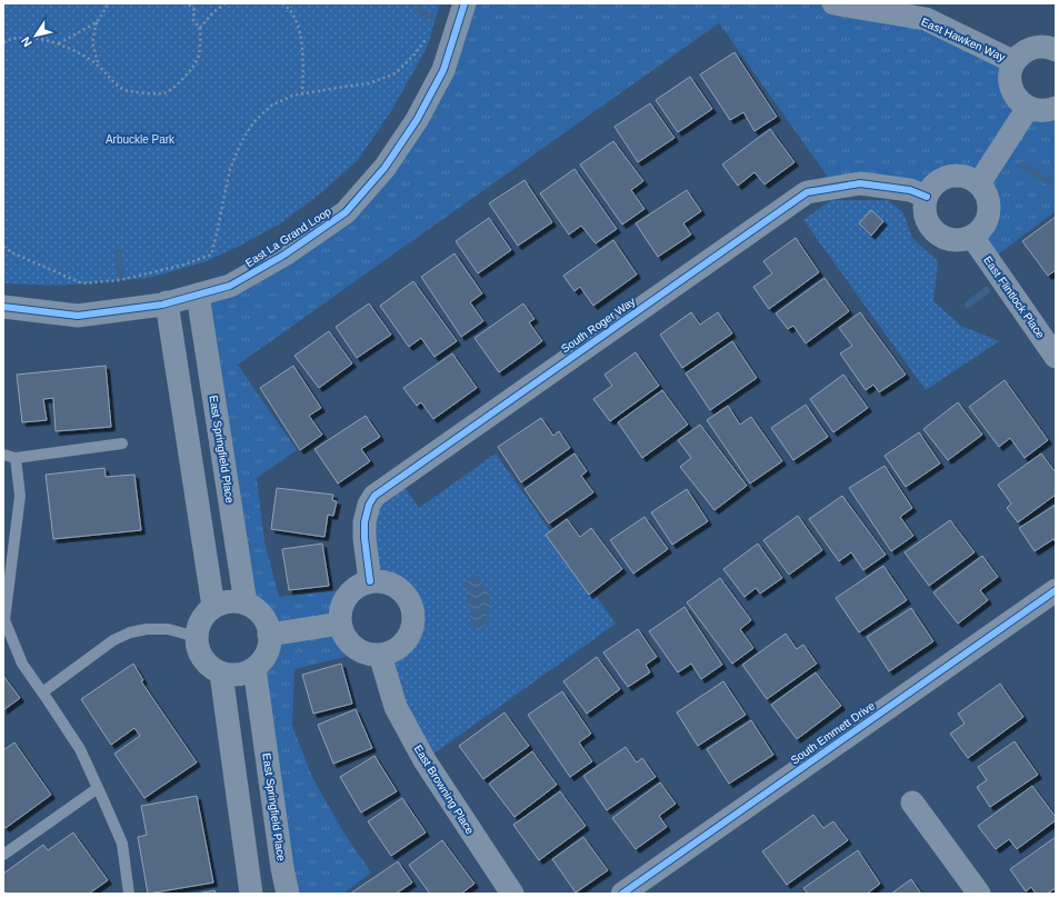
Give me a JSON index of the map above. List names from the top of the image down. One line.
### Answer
{"streets":{"street":["East Hawken Way","East La Grand Loop","East Flintlock Place","South Roger Way","East Springfield Place","South Emmett Drive","East Browning Place"]},"crossings":[["East La Grand Loop","East Springfield Place"],["East Flintlock Place","South Roger Way"],["South Roger Way","East Browning Place"]],"parks":["Arbuckle Park"],"north":"bottom left"}
